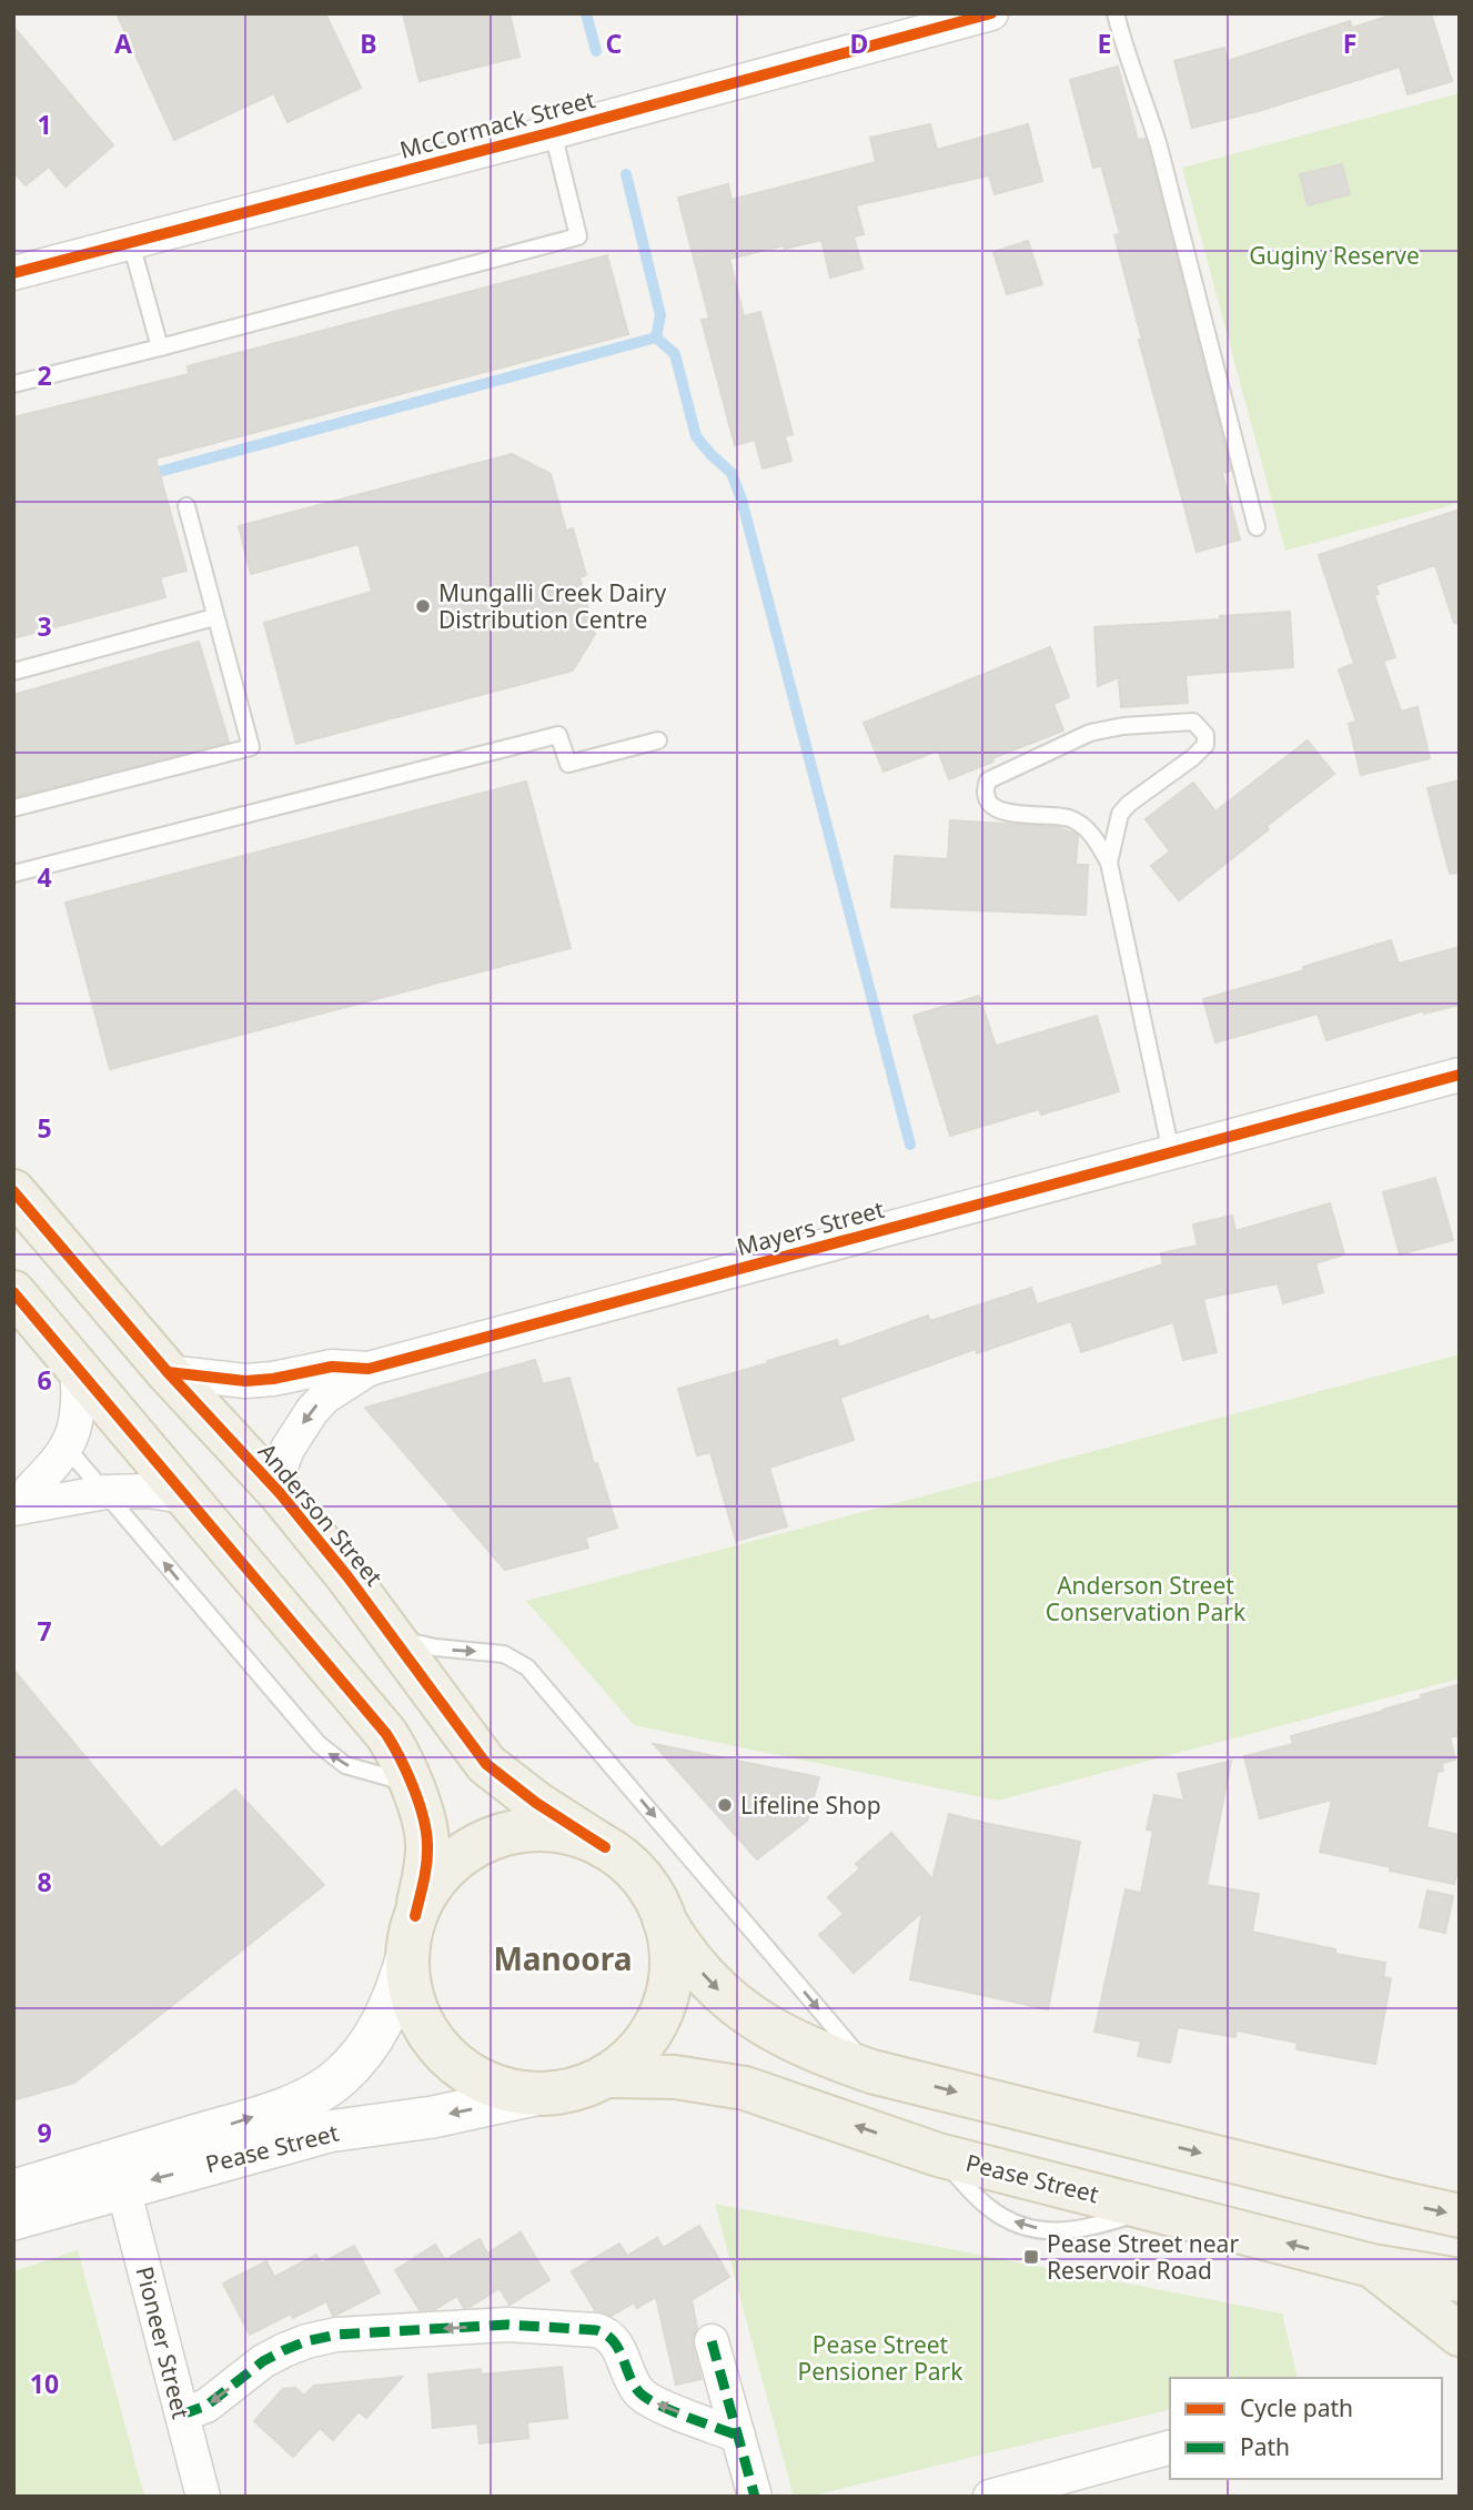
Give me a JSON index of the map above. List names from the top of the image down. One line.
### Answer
{"streets":{"main road":["Anderson Street","Pease Street"],"street":["McCormack Street","Mayers Street","Pioneer Street"]},"crossings":[["Mayers Street","Anderson Street"],["Anderson Street","Pease Street"],["Pease Street","Pioneer Street"]],"districts":["Manoora"],"parks":["Guginy Reserve","Anderson Street Conservation Park","Pease Street Pensioner Park"],"places":{"other":["Mungalli Creek Dairy Distribution Centre","Lifeline Shop"],"transit":["Pease Street near Reservoir Road"]},"legend":["Cycle path","Path"],"grid":{"columns":["A","B","C","D","E","F"],"rows":["1","2","3","4","5","6","7","8","9","10"]}}
